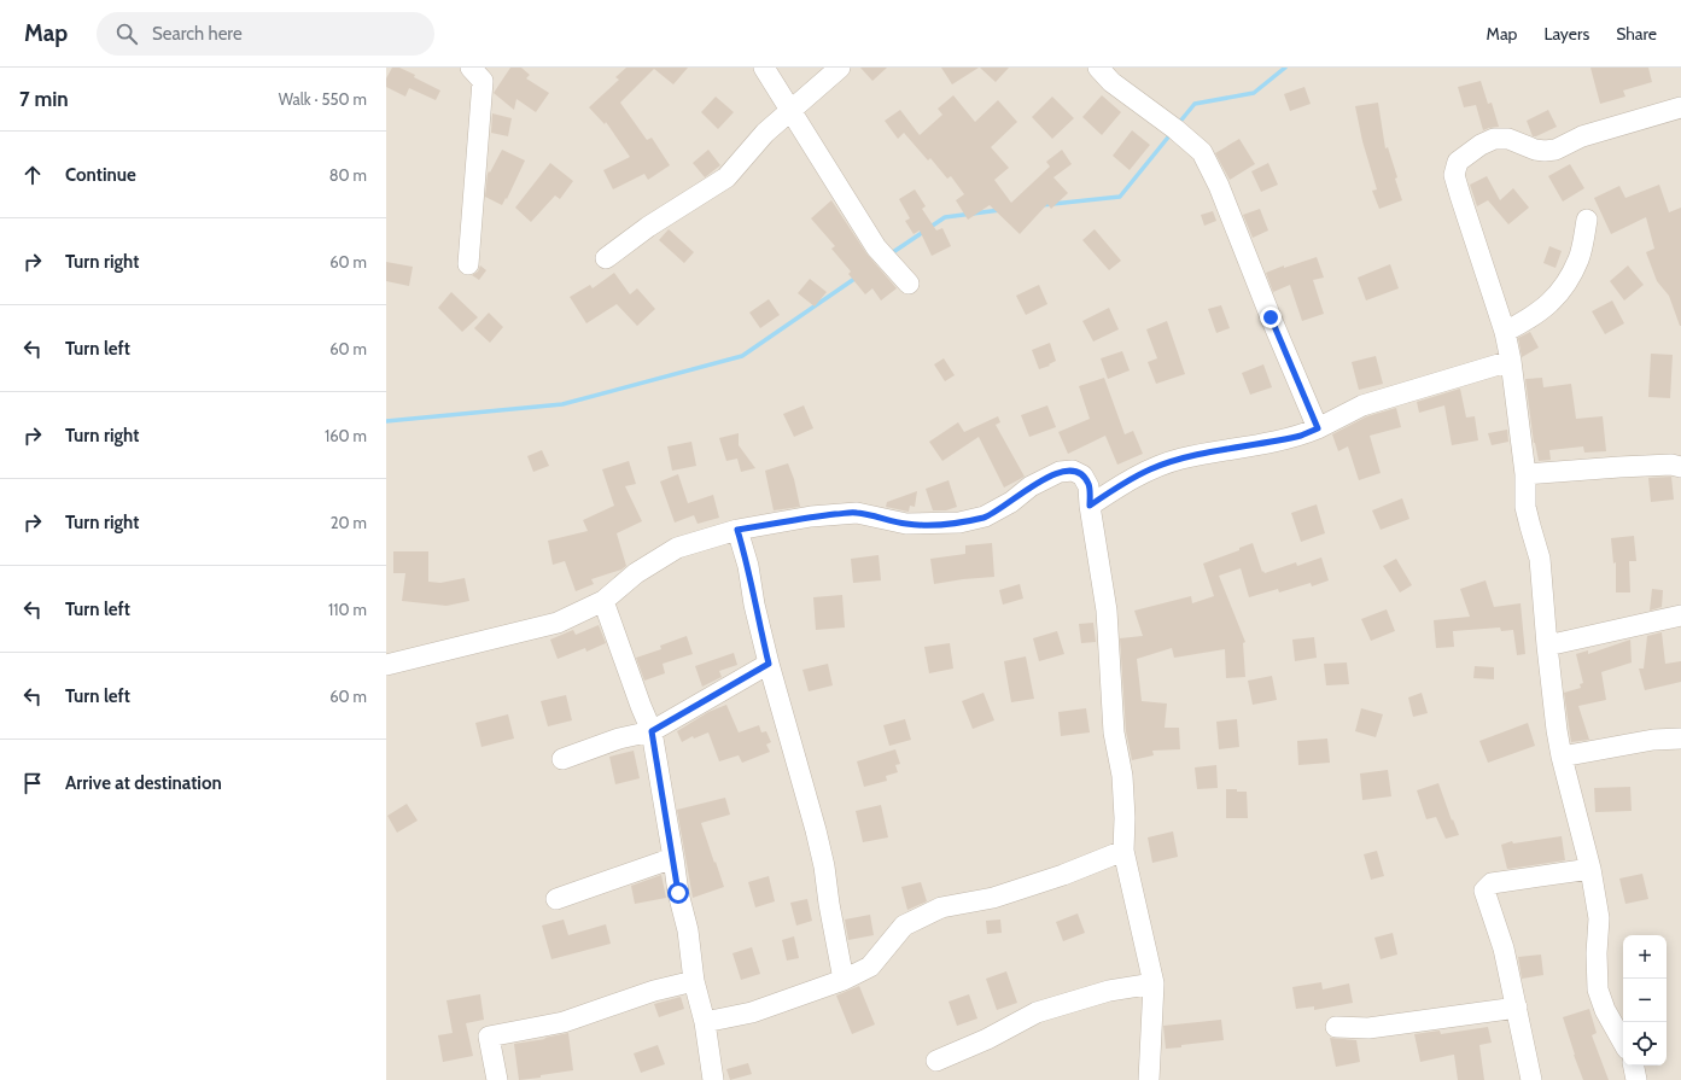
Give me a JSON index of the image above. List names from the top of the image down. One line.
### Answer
{"page":{"header":"Map","search":"Search here","nav":["Map","Layers","Share"],"heading":["7 min","Walk · 550 m"],"list":[["Continue","80 m"],["Turn right","60 m"],["Turn left","60 m"],["Turn right","160 m"],["Turn right","20 m"],["Turn left","110 m"],["Turn left","60 m"],"Arrive at destination"],"map_buttons":["+","−"]}}
